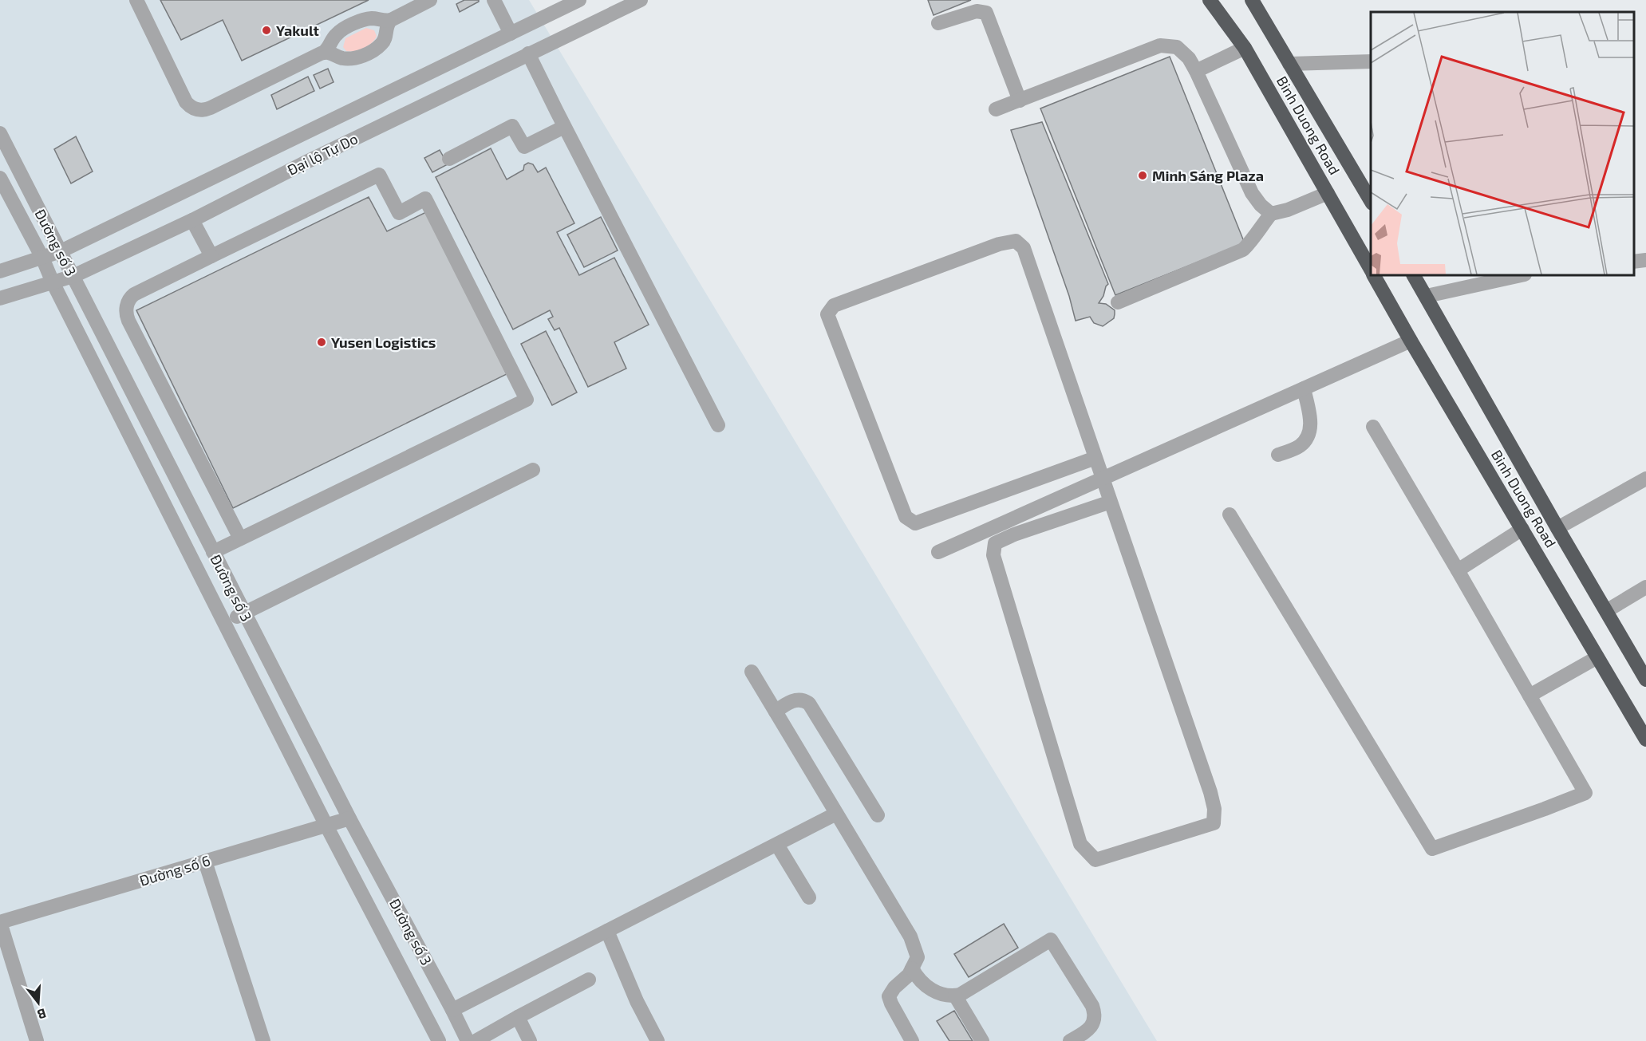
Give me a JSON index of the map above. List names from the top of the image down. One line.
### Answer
{"streets":{"highway":["Binh Duong Road"],"street":["Đại lộ Tự Do","Đường số 3","Đường số 6"]},"crossings":[["Đại lộ Tự Do","Đường số 3"],["Đường số 3","Đường số 6"]],"places":["Yakult","Minh Sáng Plaza","Yusen Logistics"],"north":"bottom"}
